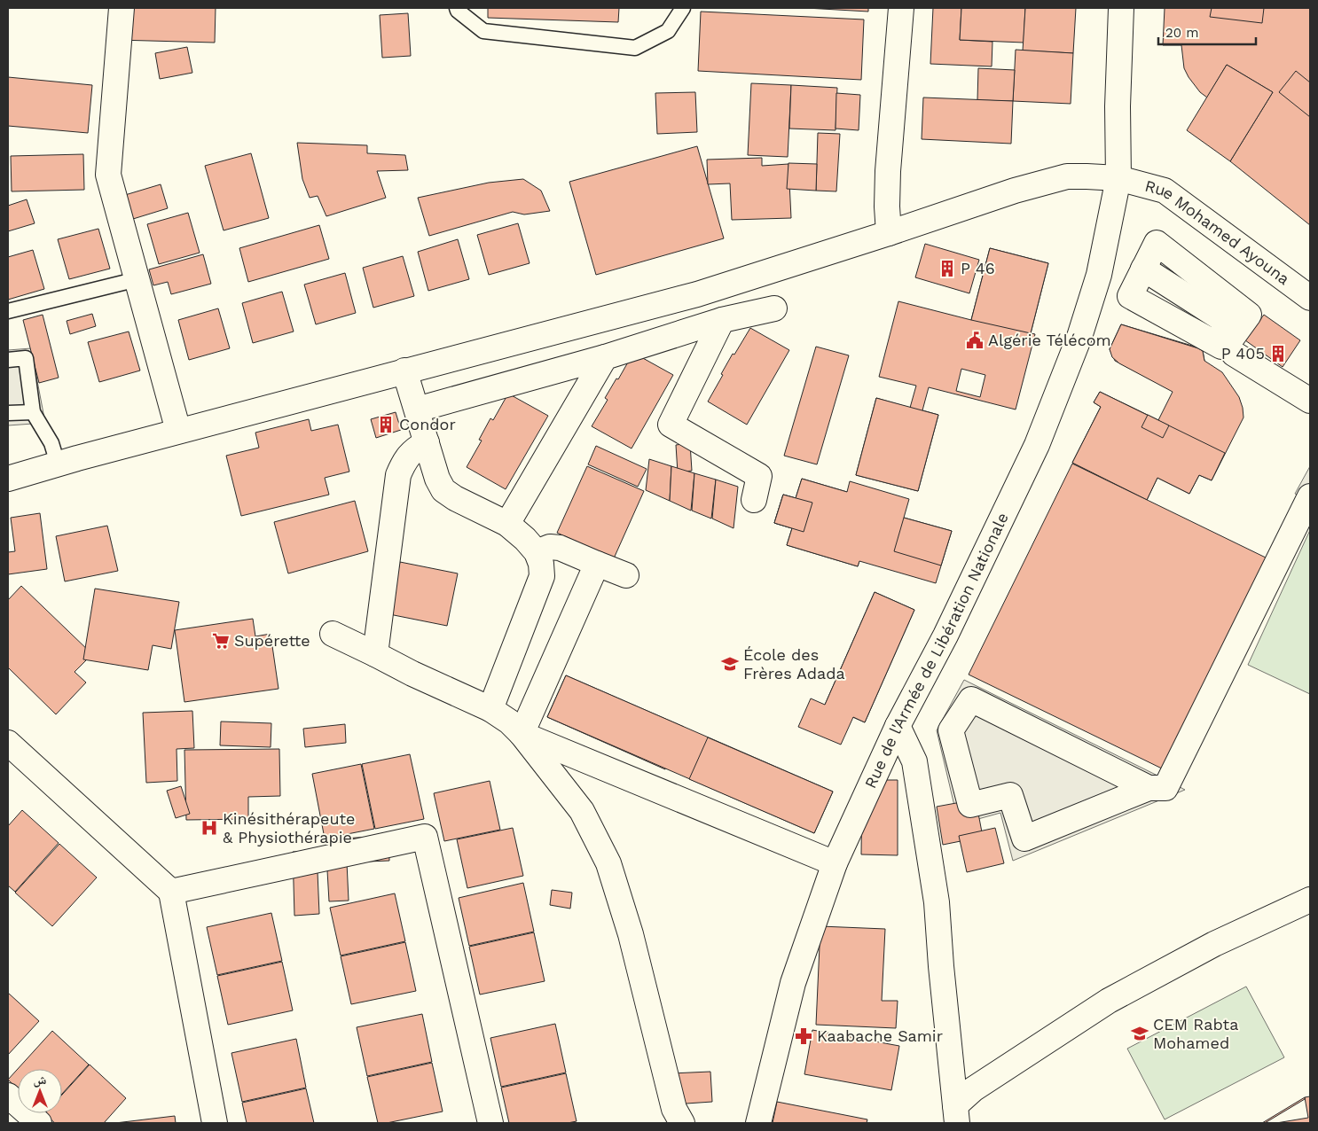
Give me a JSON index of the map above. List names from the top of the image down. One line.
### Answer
{"streets":{"street":["Rue Mohamed Ayouna","Rue de l'Armée de Libération Nationale"]},"crossings":[["Rue Mohamed Ayouna","Rue de l'Armée de Libération Nationale"]],"places":{"building":["P 46","P 405","Condor"],"public building":["Algérie Télécom"],"supermarket":["Supérette"],"school or university":["École des Frères Adada","CEM Rabta Mohamed"],"hospital":["Kinésithérapeute & Physiothérapie"],"pharmacy":["Kaabache Samir"]},"scale_bar":"20 m","north":"top"}
